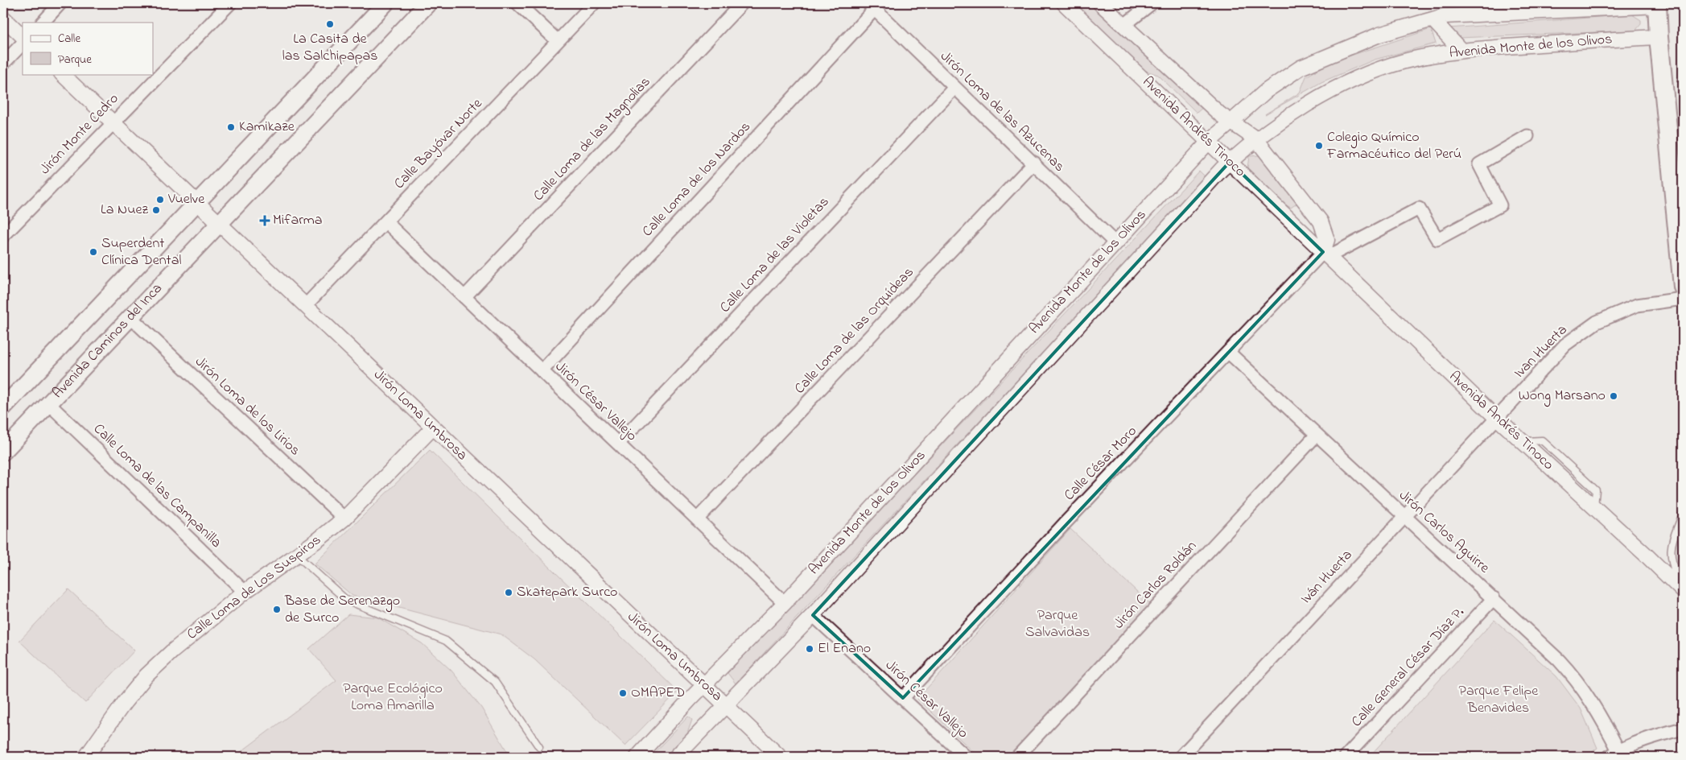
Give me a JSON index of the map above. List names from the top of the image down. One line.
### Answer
{"streets":{"main road":["Avenida Caminos del Inca"],"street":["Avenida Monte de los Olivos","Jirón Loma de las Azucenas","Avenida Andrés Tinoco","Jirón Monte Cedro","Calle Loma de las Magnolias","Calle Bayóvar Norte","Calle Loma de los Nardos","Calle Loma de las Violetas","Calle Loma de las Orquídeas","Ivan Huerta","Jirón César Vallejo","Jirón Loma de los Lirios","Jirón Loma Umbrosa","Calle César Moro","Calle Loma de las Campanilla","Jirón Carlos Aguirre","Iván Huerta","Jirón Carlos Roldán","Calle Loma de Los Suspiros","Calle General César Díaz P."]},"crossings":[["Avenida Monte de los Olivos","Jirón Loma de las Azucenas"],["Avenida Monte de los Olivos","Avenida Andrés Tinoco"],["Avenida Monte de los Olivos","Jirón César Vallejo"],["Avenida Monte de los Olivos","Jirón Loma Umbrosa"],["Jirón Loma de las Azucenas","Calle Loma de los Nardos"],["Jirón Loma de las Azucenas","Calle Loma de las Violetas"],["Jirón Loma de las Azucenas","Calle Loma de las Orquídeas"],["Avenida Andrés Tinoco","Ivan Huerta"],["Avenida Andrés Tinoco","Calle César Moro"],["Avenida Andrés Tinoco","Iván Huerta"],["Jirón Monte Cedro","Jirón Loma Umbrosa"],["Calle Loma de las Magnolias","Jirón César Vallejo"],["Calle Bayóvar Norte","Jirón César Vallejo"],["Calle Bayóvar Norte","Jirón Loma Umbrosa"],["Calle Loma de los Nardos","Jirón César Vallejo"],["Calle Loma de las Violetas","Jirón César Vallejo"],["Calle Loma de las Orquídeas","Jirón César Vallejo"],["Avenida Caminos del Inca","Jirón Loma de los Lirios"],["Avenida Caminos del Inca","Jirón Loma Umbrosa"],["Avenida Caminos del Inca","Calle Loma de las Campanilla"],["Ivan Huerta","Iván Huerta"],["Jirón César Vallejo","Calle César Moro"],["Jirón Loma de los Lirios","Calle Loma de Los Suspiros"],["Jirón Loma Umbrosa","Calle Loma de Los Suspiros"],["Calle César Moro","Jirón Carlos Aguirre"],["Calle Loma de las Campanilla","Calle Loma de Los Suspiros"],["Jirón Carlos Aguirre","Iván Huerta"],["Jirón Carlos Aguirre","Jirón Carlos Roldán"],["Jirón Carlos Aguirre","Calle General César Díaz P."]],"parks":["Parque Salvavidas","Parque Ecológico Loma Amarilla","Parque Felipe Benavides"],"places":{"other":["La Casita de las Salchipapas","Kamikaze","Colegio Químico Farmacéutico del Perú","Vuelve","La Nuez","Superdent Clínica Dental","Wong Marsano","Skatepark Surco","Base de Serenazgo de Surco","El Enano","OMAPED"],"health":["Mifarma"]},"legend":["Calle","Parque"]}
